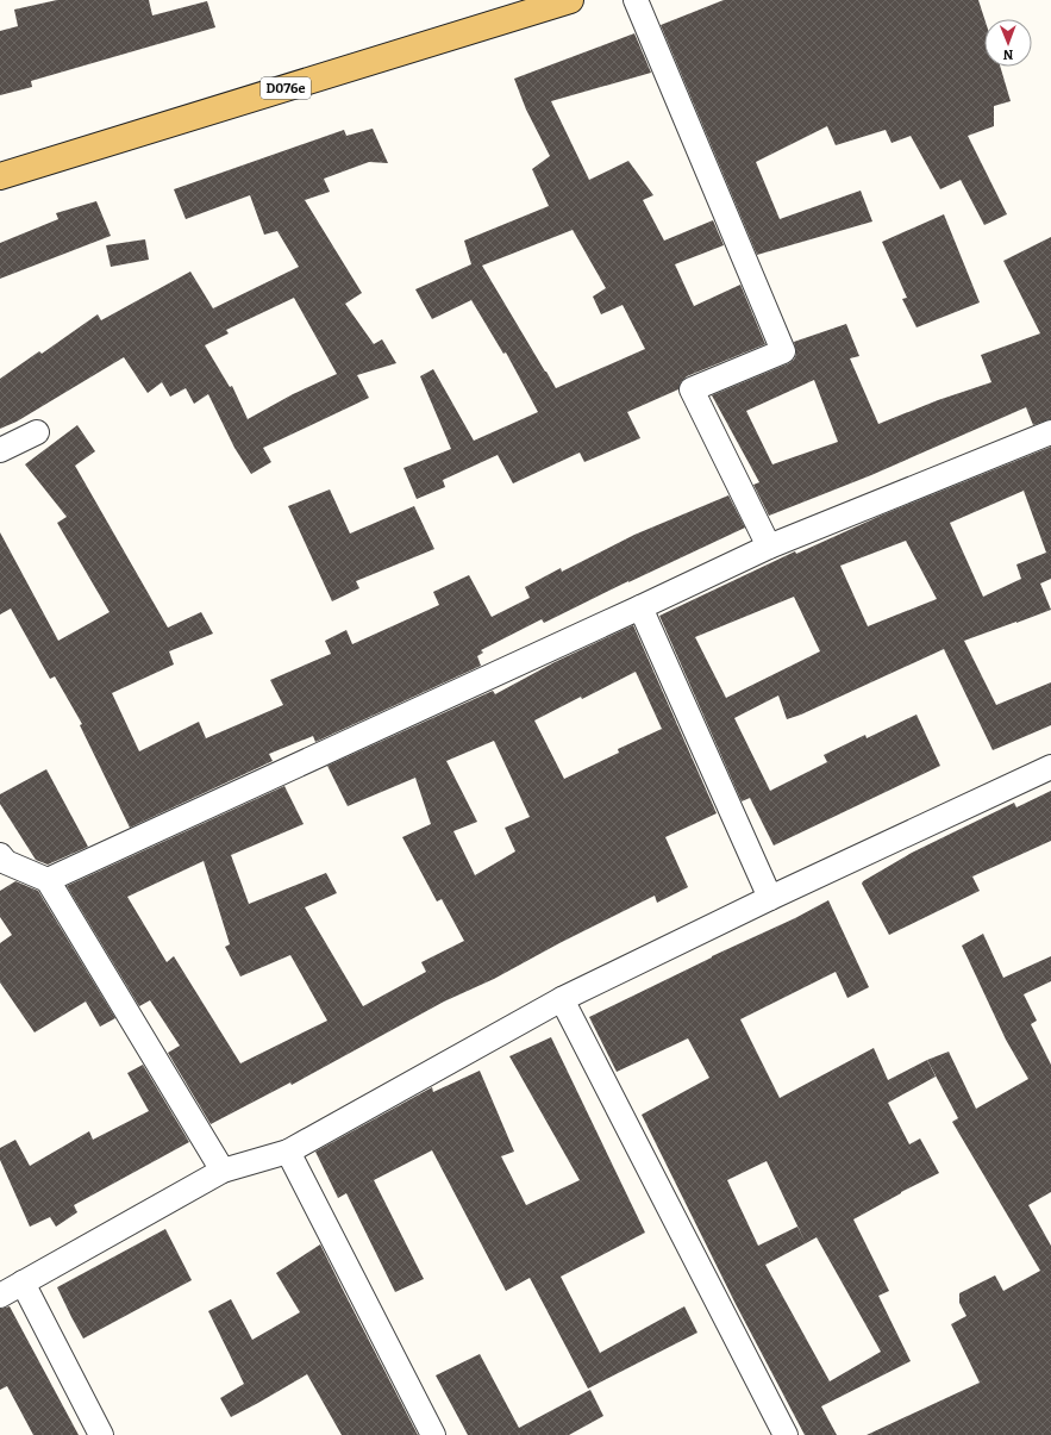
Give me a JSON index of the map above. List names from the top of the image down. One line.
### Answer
{"streets":{"main road":["D076e"]},"north":"bottom"}
